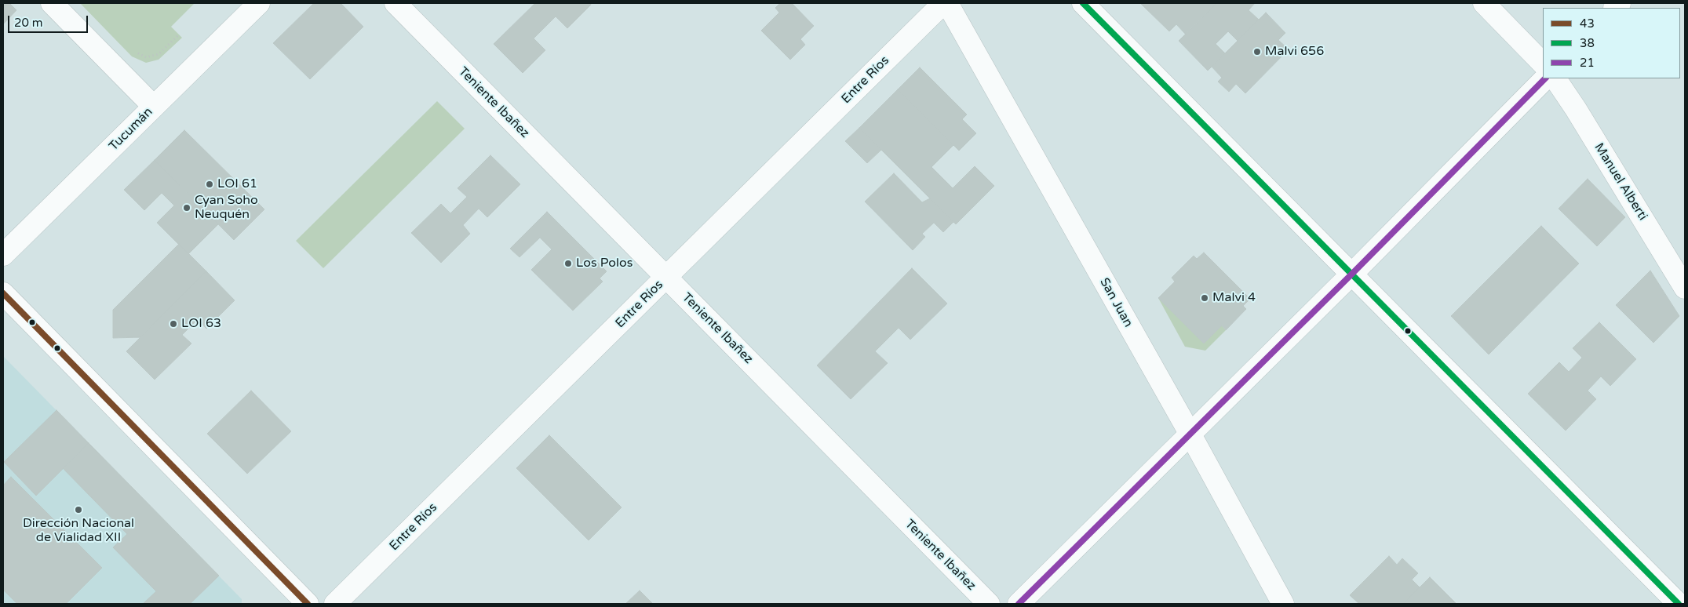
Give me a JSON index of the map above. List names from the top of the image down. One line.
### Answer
{"streets":{"street":["Entre Ríos","Teniente Ibañez","Tucumán","Manuel Alberti","San Juan"]},"crossings":[["Entre Ríos","Teniente Ibañez"]],"places":["Malvi 656","LOI 61","Cyan Soho Neuquén","Los Polos","Malvi 4","LOI 63","Dirección Nacional de Vialidad XII"],"lines":["transit line 38","transit line 21","transit line 43"],"legend":["43","38","21"],"scale_bar":"20 m"}
